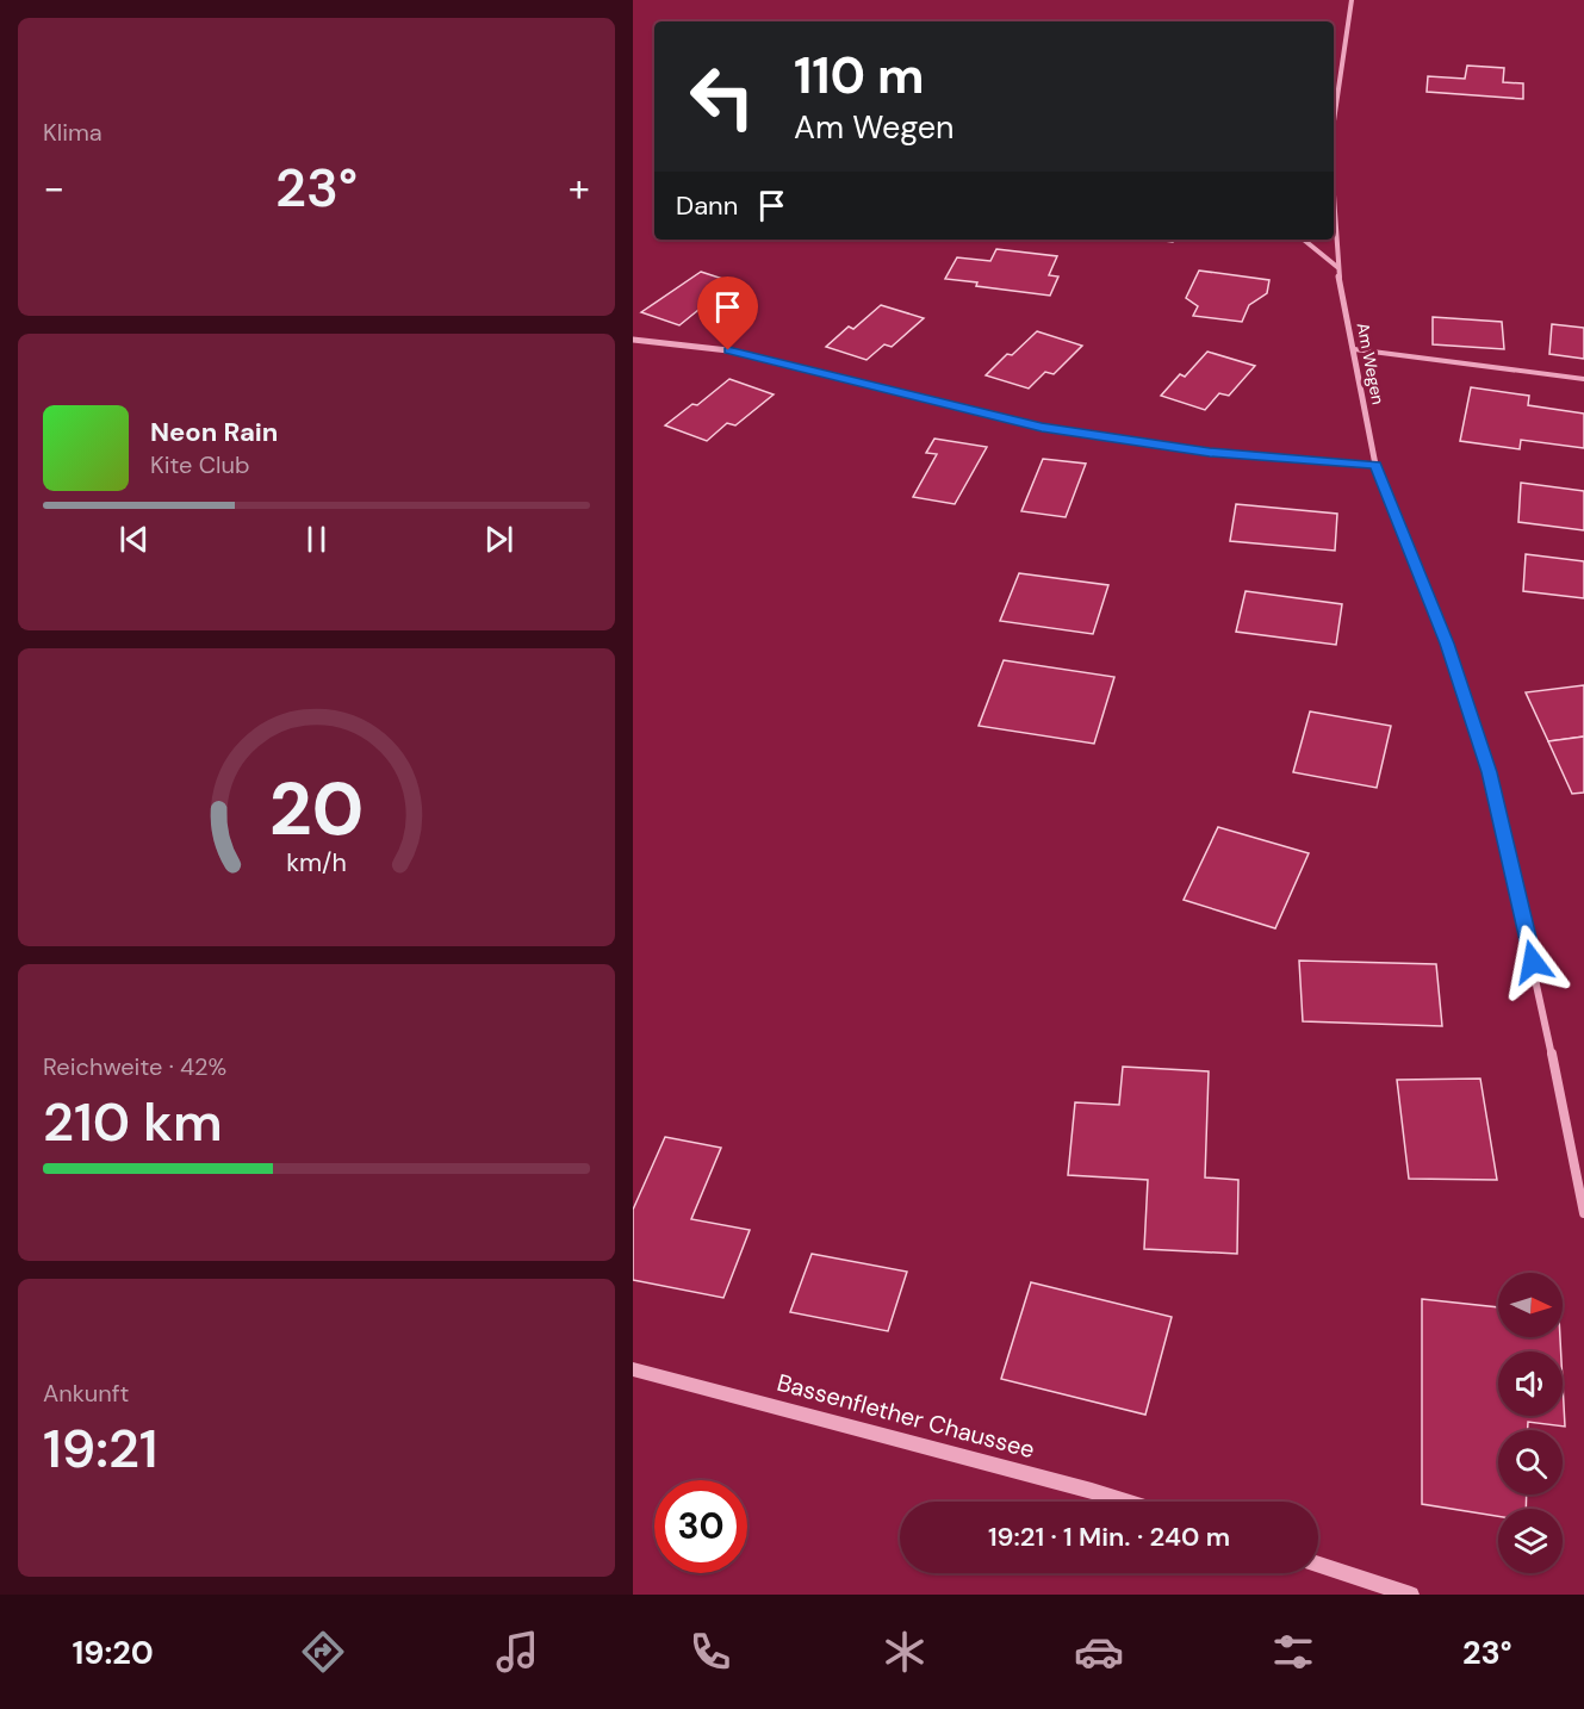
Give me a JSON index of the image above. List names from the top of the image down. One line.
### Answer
{"streets":{"street":["Am Wegen","Bassenflether Chaussee"]},"north":"right","page":{"tile":["Klima",["Reichweite · 42%","210 km"],["Ankunft","19:21"]],"turn":["110 m","Am Wegen"],"heat":["−","23°","+"],"then":"Dann","song":["Neon Rain","Kite Club"],"limit":"30","trip":"19:21 · 1 Min. · 240 m","tabs":["19:20","23°"],"gauge":["20","km/h"]}}
